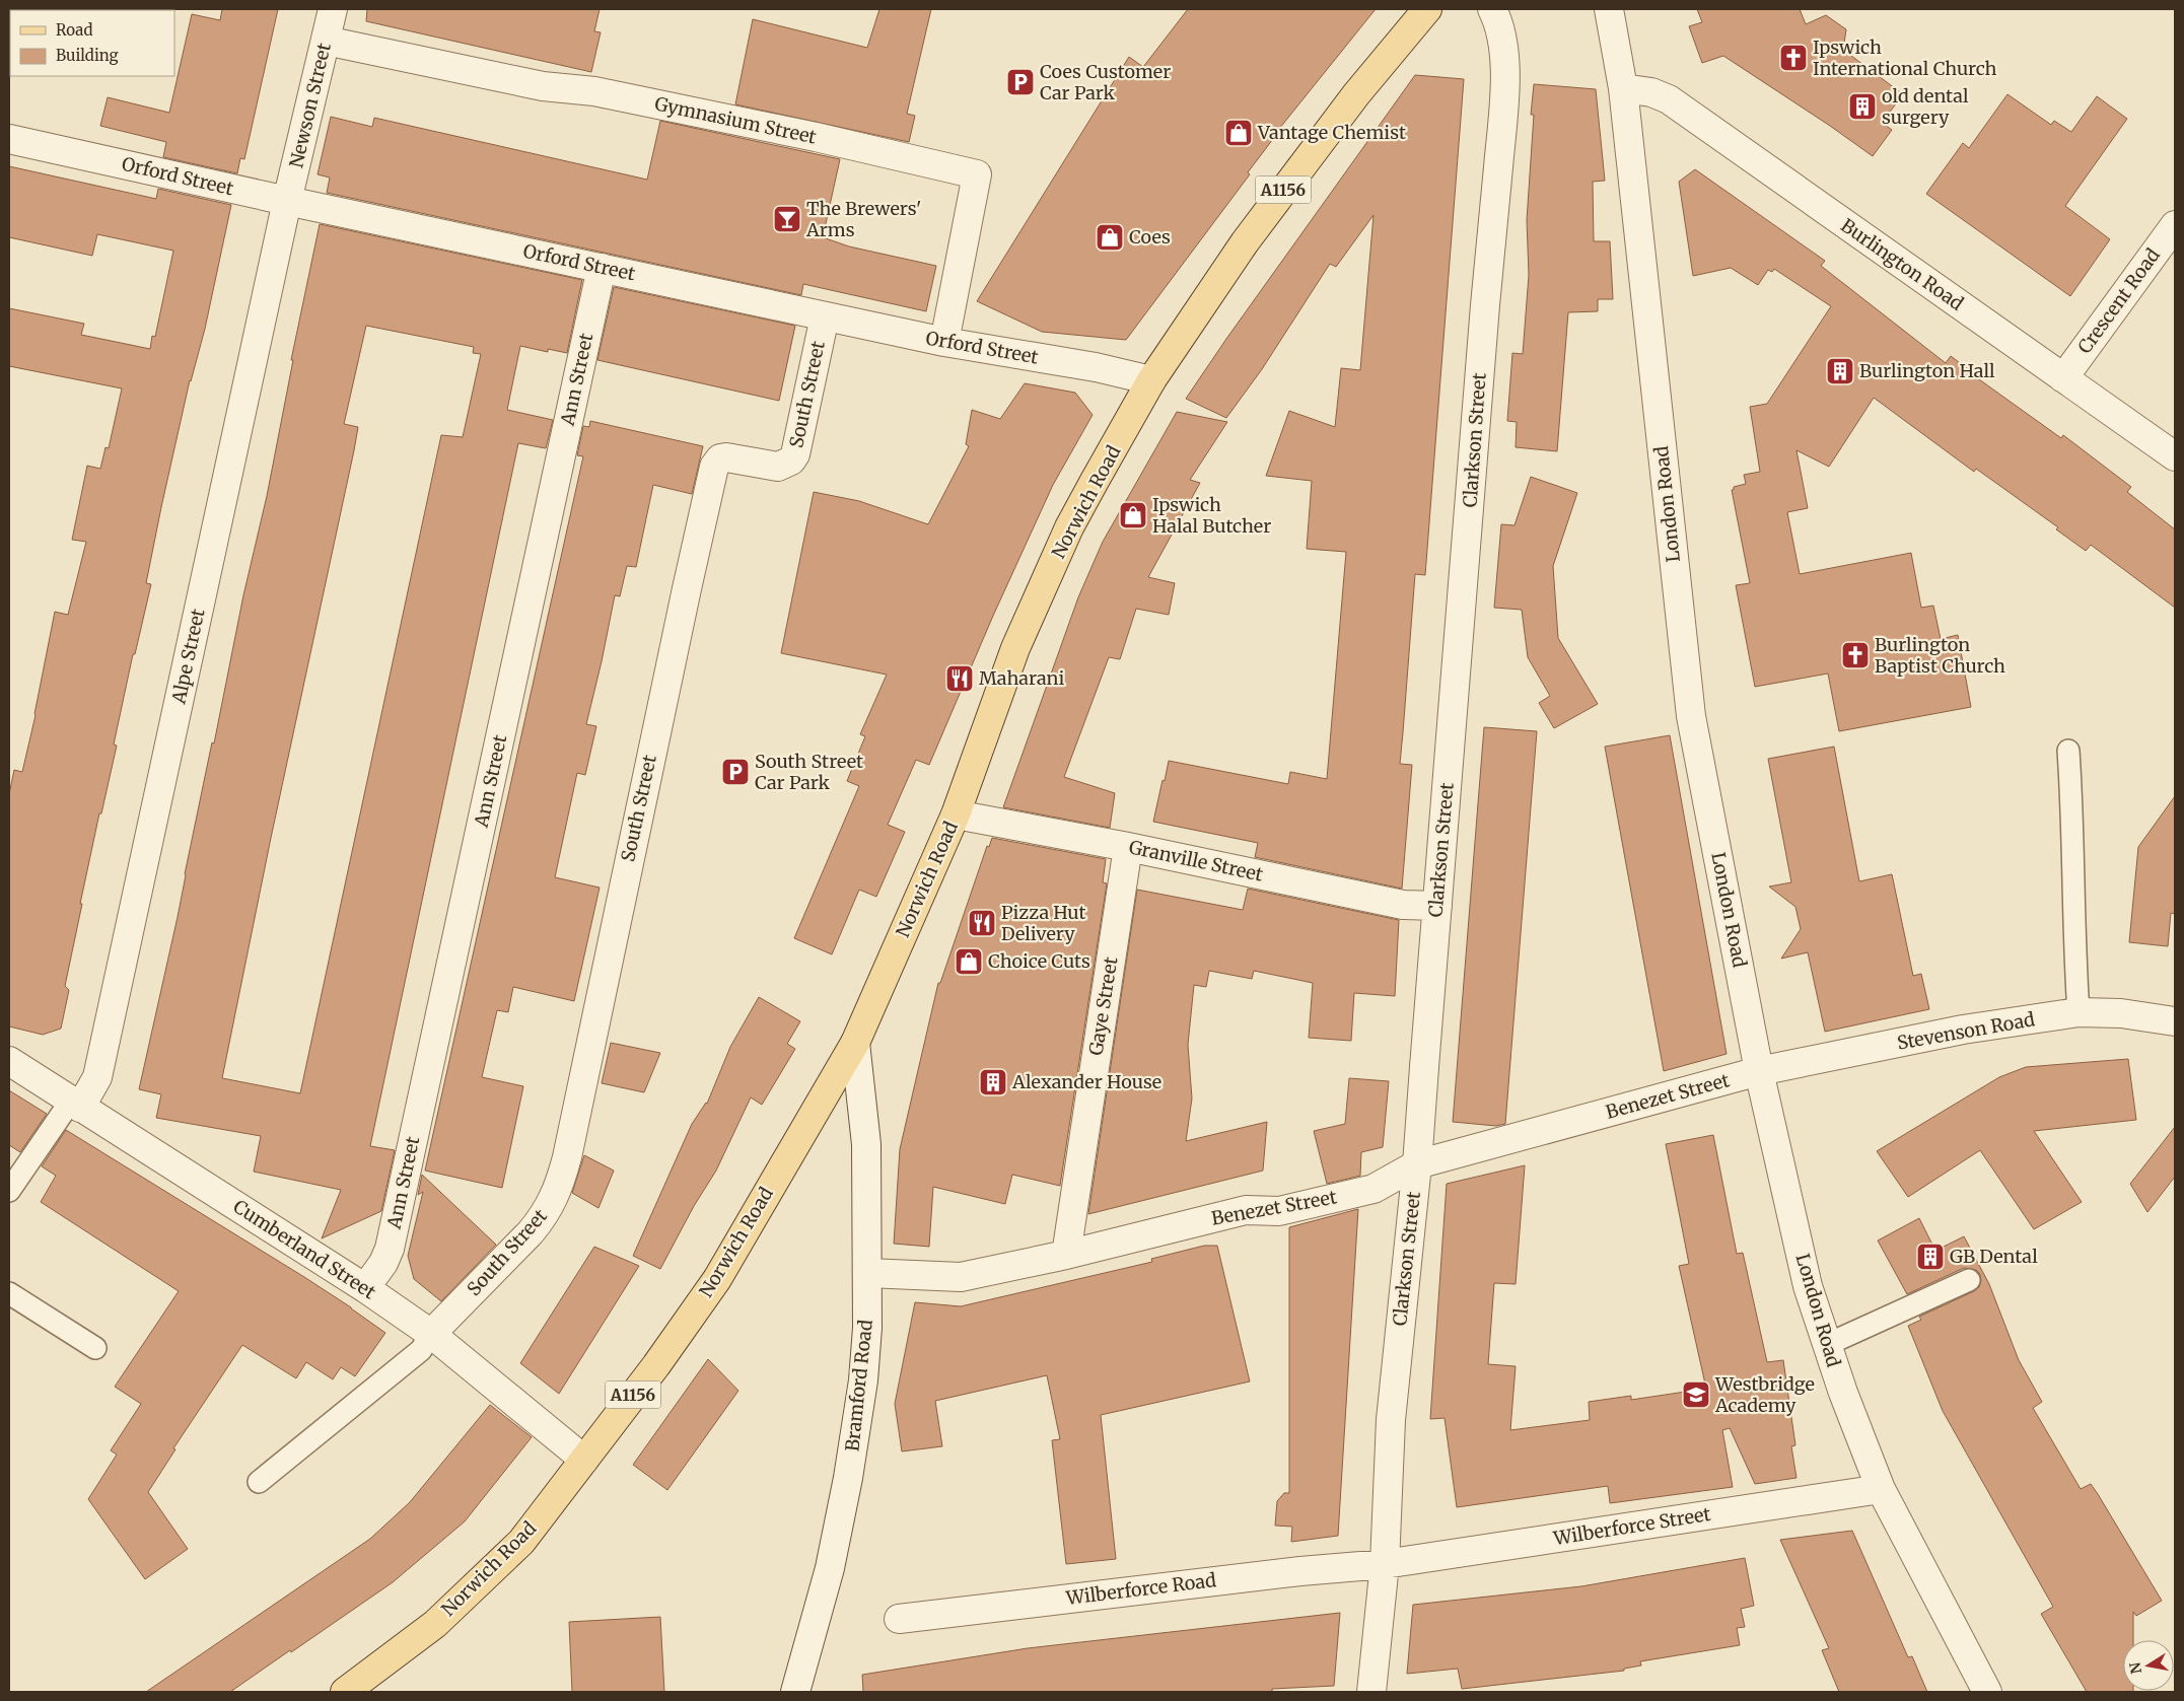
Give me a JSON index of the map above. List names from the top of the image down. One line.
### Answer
{"streets":{"main road":["A1156","Norwich Road"],"street":["Newson Street","Gymnasium Street","Orford Street","Burlington Road","Crescent Road","Ann Street","South Street","Clarkson Street","London Road","Alpe Street","Granville Street","Gaye Street","Stevenson Road","Benezet Street","Cumberland Street","Bramford Road","Wilberforce Street","Wilberforce Road"]},"crossings":[["Newson Street","Gymnasium Street"],["Newson Street","Orford Street"],["Newson Street","Alpe Street"],["Gymnasium Street","Orford Street"],["Orford Street","Ann Street"],["Orford Street","South Street"],["Orford Street","Norwich Road"],["Orford Street","Alpe Street"],["Burlington Road","Crescent Road"],["Burlington Road","London Road"],["Ann Street","Cumberland Street"],["South Street","Cumberland Street"],["Clarkson Street","Granville Street"],["Clarkson Street","Benezet Street"],["Clarkson Street","Wilberforce Street"],["Clarkson Street","Wilberforce Road"],["Norwich Road","Granville Street"],["Norwich Road","Cumberland Street"],["Norwich Road","Bramford Road"],["London Road","Stevenson Road"],["London Road","Benezet Street"],["London Road","Wilberforce Street"],["Alpe Street","Cumberland Street"],["Granville Street","Gaye Street"],["Gaye Street","Benezet Street"],["Stevenson Road","Benezet Street"],["Benezet Street","Bramford Road"],["Wilberforce Street","Wilberforce Road"]],"places":{"church":["Ipswich International Church","Burlington Baptist Church"],"parking":["Coes Customer Car Park","South Street Car Park"],"building":["old dental surgery","Burlington Hall","Alexander House","GB Dental"],"shop":["Vantage Chemist","Coes","Ipswich Halal Butcher","Choice Cuts"],"bar":["The Brewers' Arms"],"restaurant":["Maharani","Pizza Hut Delivery"],"school or university":["Westbridge Academy"]},"legend":["Road","Building"],"north":"left"}
